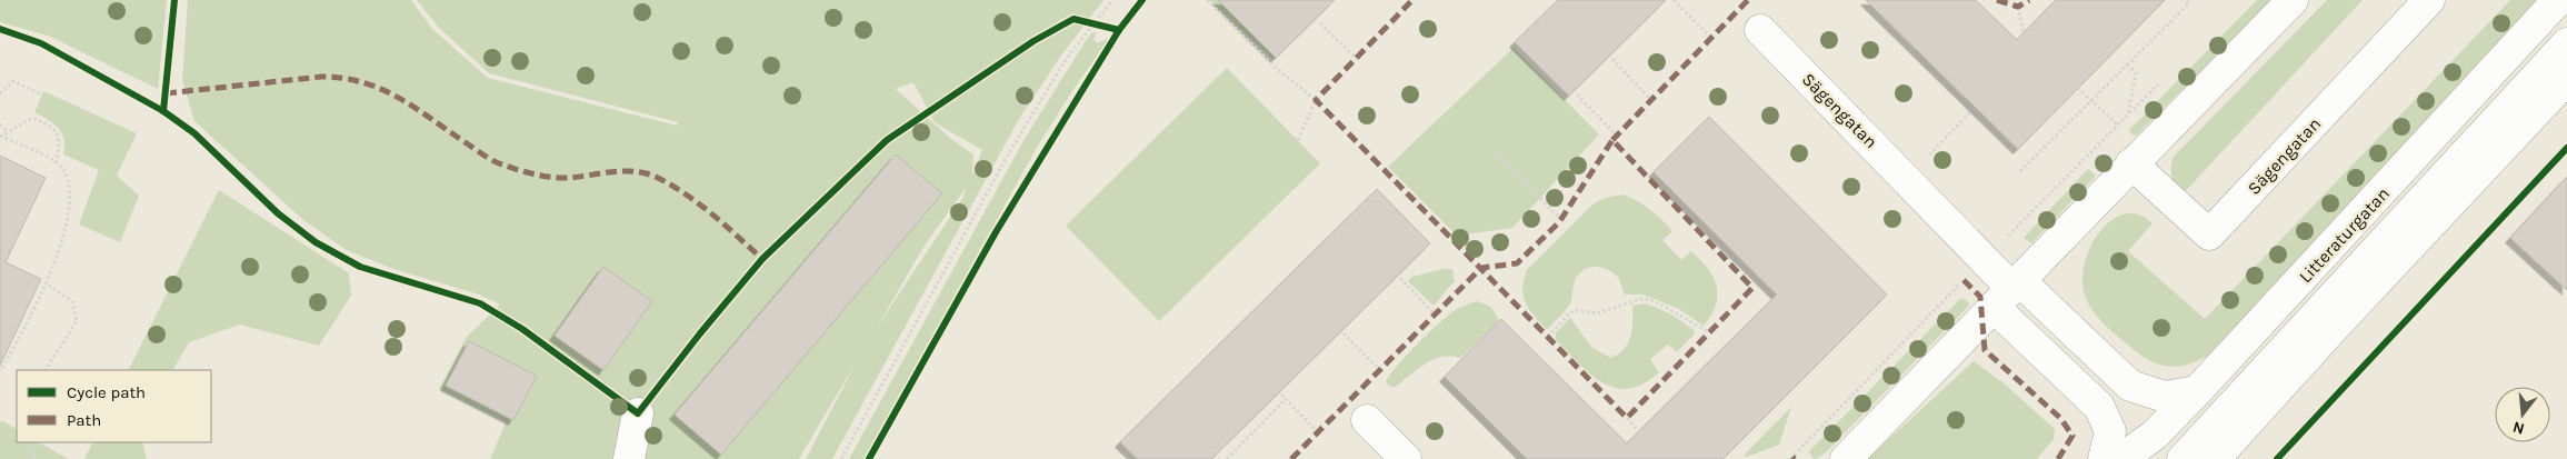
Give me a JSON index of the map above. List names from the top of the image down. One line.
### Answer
{"streets":{"street":["Sägengatan","Litteraturgatan"]},"crossings":[["Sägengatan","Litteraturgatan"]],"legend":["Cycle path","Path"],"north":"bottom"}
